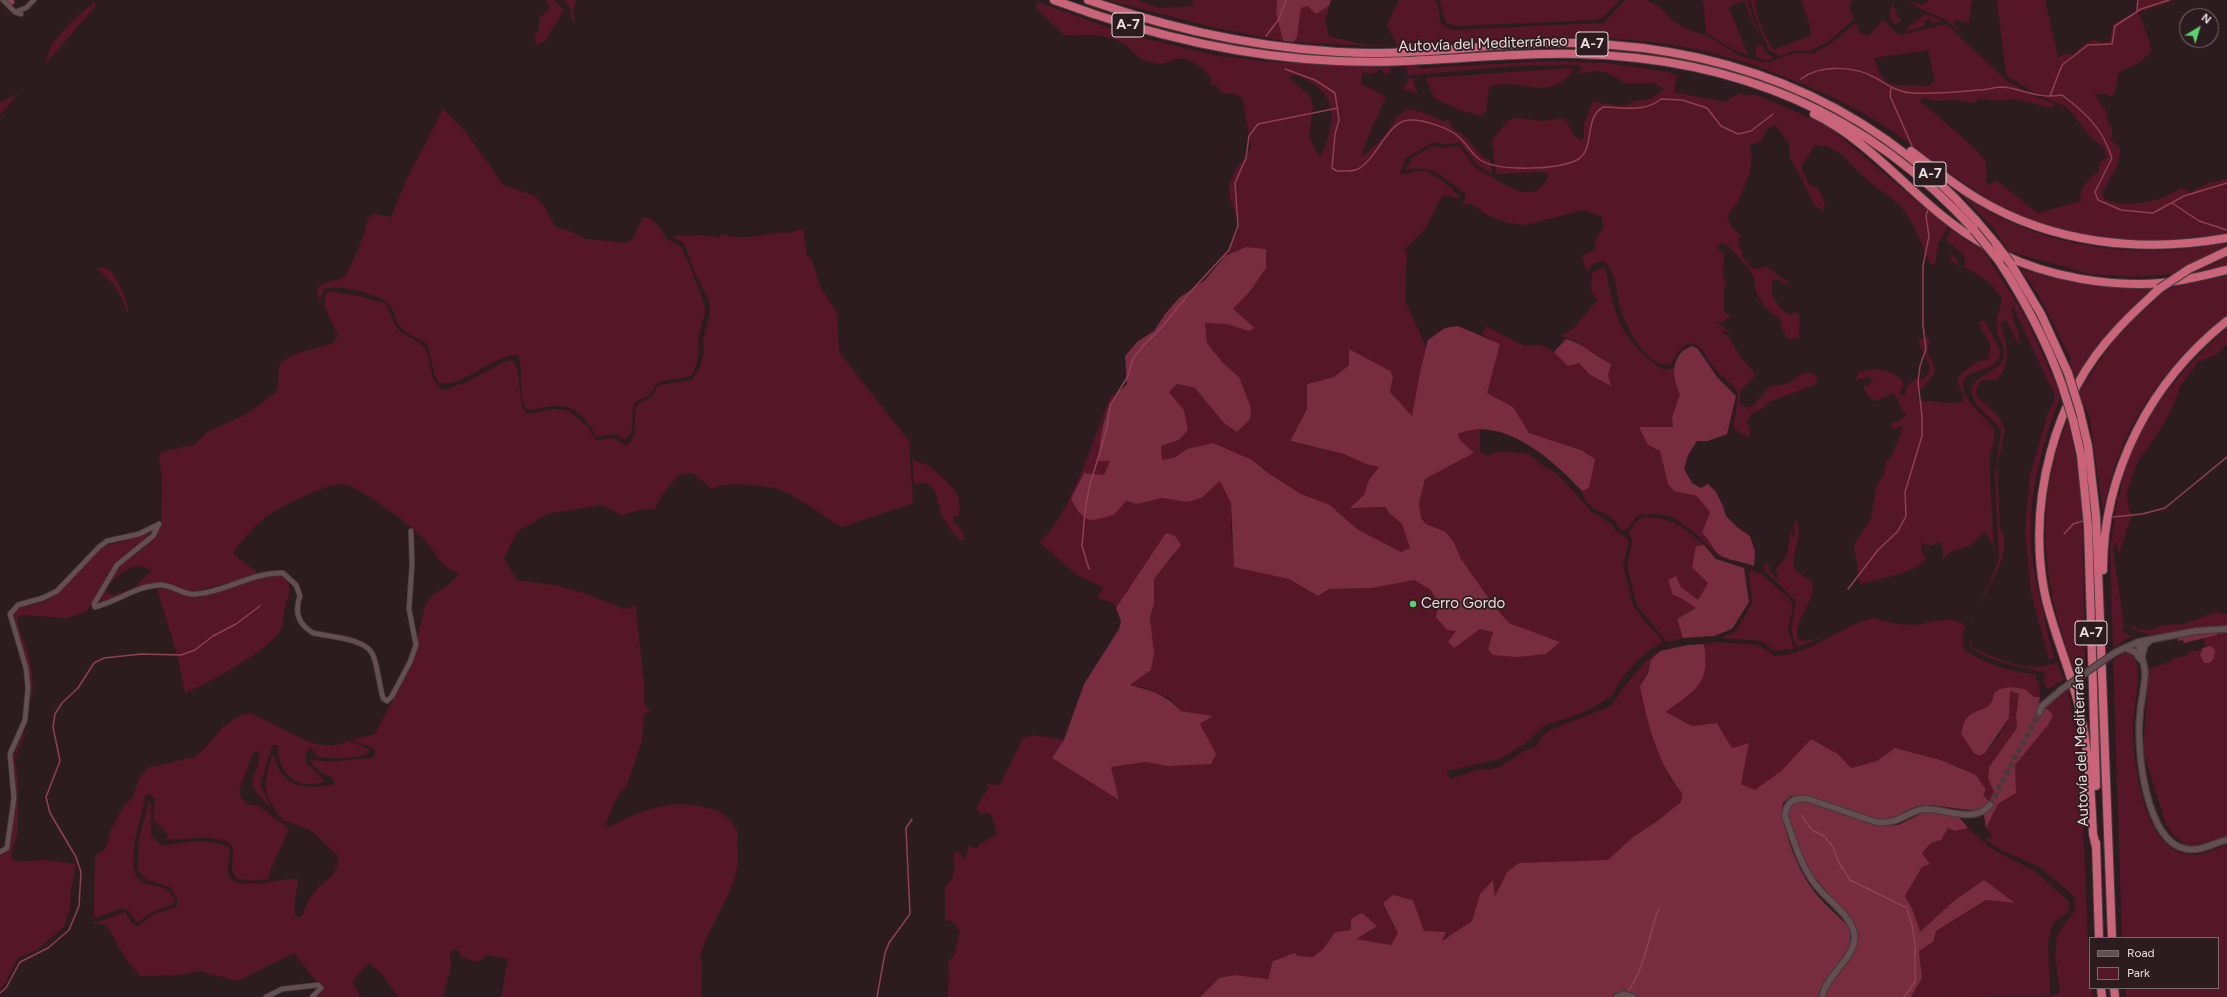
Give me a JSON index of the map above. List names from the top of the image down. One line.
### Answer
{"streets":{"highway":["A-7","Autovía del Mediterráneo"]},"places":["Cerro Gordo"],"legend":["Road","Park"],"north":"top right"}
